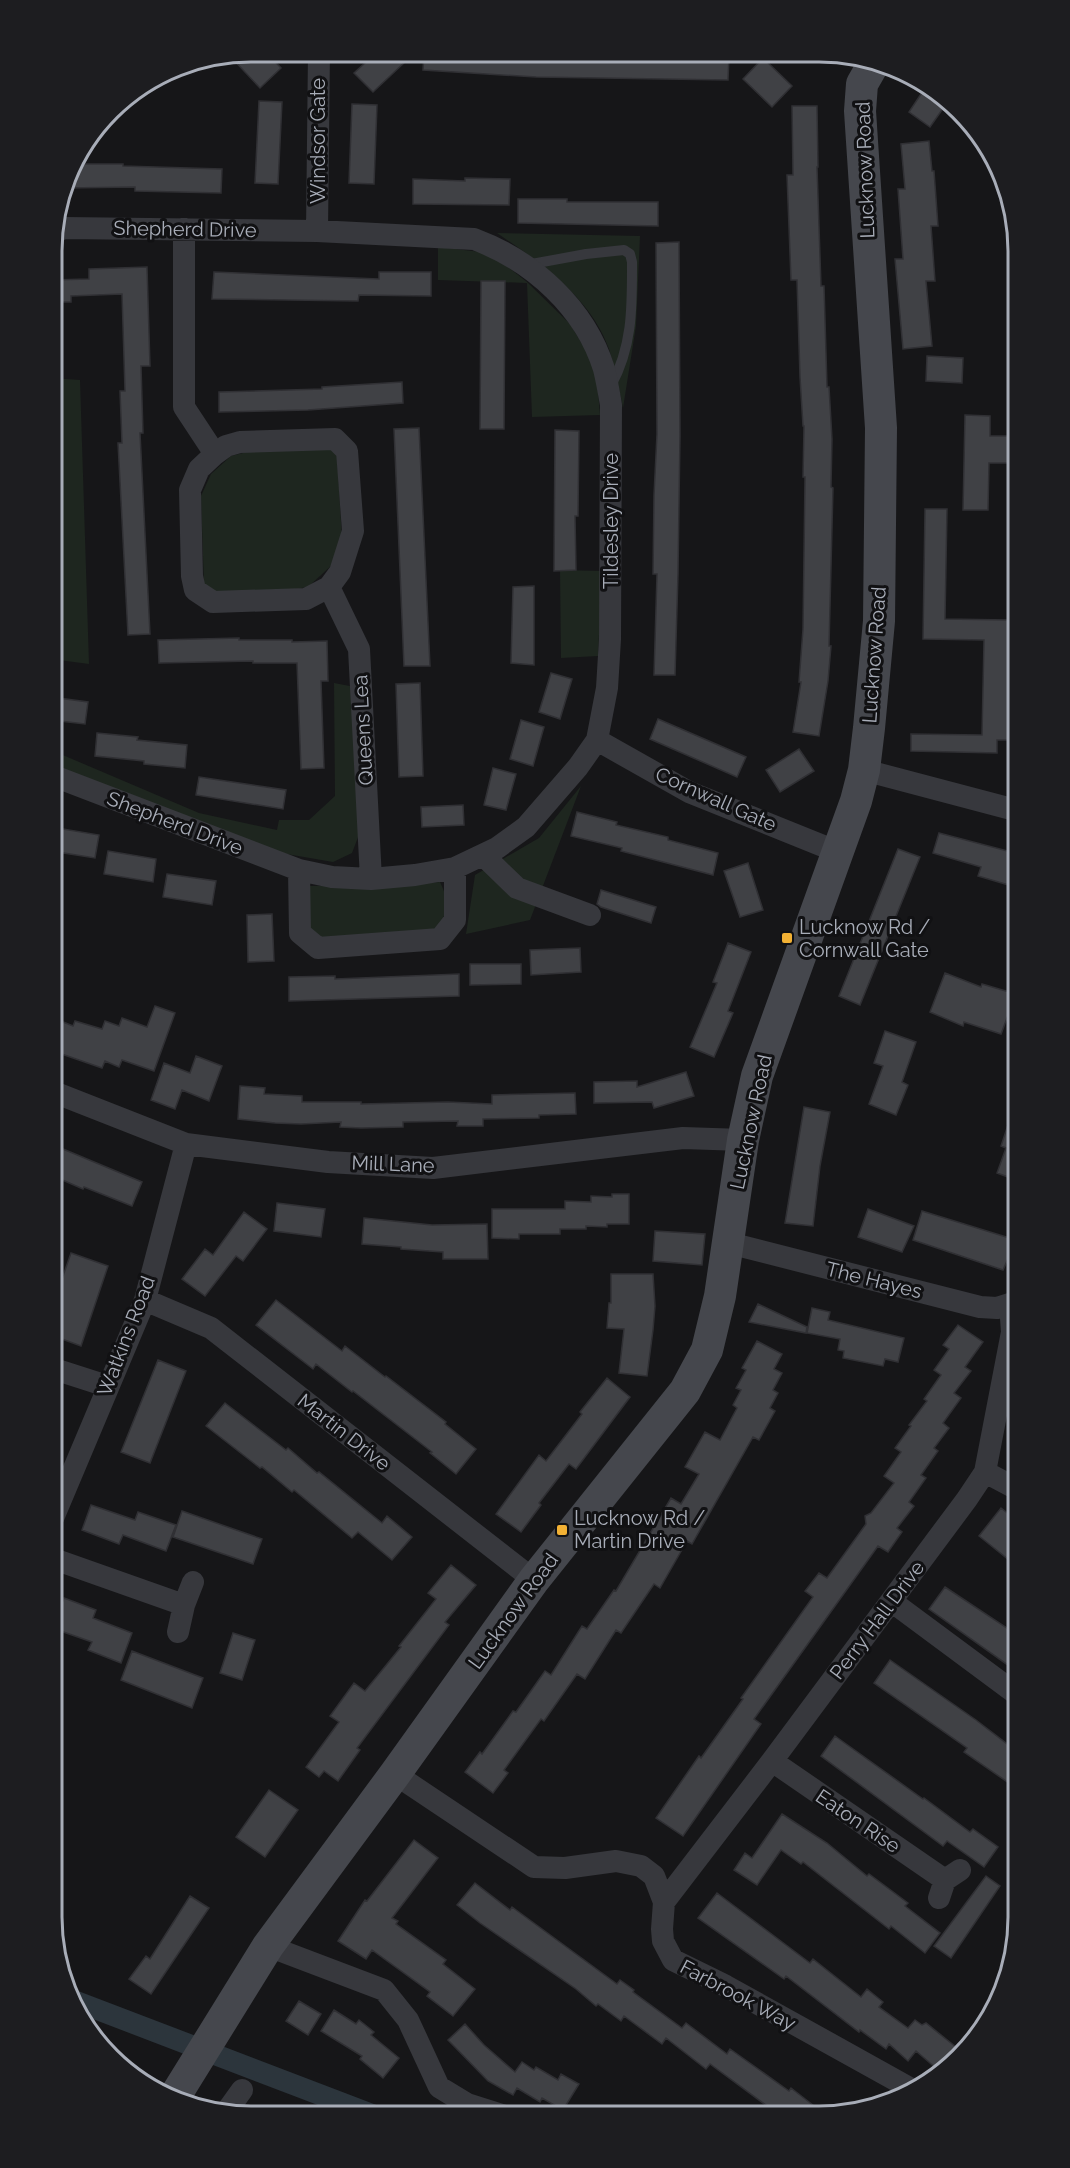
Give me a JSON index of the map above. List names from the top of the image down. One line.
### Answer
{"streets":{"street":["Windsor Gate","Lucknow Road","Shepherd Drive","Tildesley Drive","Queens Lea","Cornwall Gate","Mill Lane","The Hayes","Watkins Road","Martin Drive","Perry Hall Drive","Eaton Rise","Farbrook Way"]},"crossings":[["Windsor Gate","Shepherd Drive"],["Windsor Gate","Tildesley Drive"],["Lucknow Road","Cornwall Gate"],["Lucknow Road","Mill Lane"],["Lucknow Road","The Hayes"],["Lucknow Road","Martin Drive"],["Lucknow Road","Farbrook Way"],["Shepherd Drive","Tildesley Drive"],["Shepherd Drive","Queens Lea"],["Tildesley Drive","Queens Lea"],["Tildesley Drive","Cornwall Gate"],["Mill Lane","Watkins Road"],["Watkins Road","Martin Drive"],["Perry Hall Drive","Eaton Rise"],["Perry Hall Drive","Farbrook Way"]],"places":{"transit":["Lucknow Rd / Cornwall Gate","Lucknow Rd / Martin Drive"]}}
